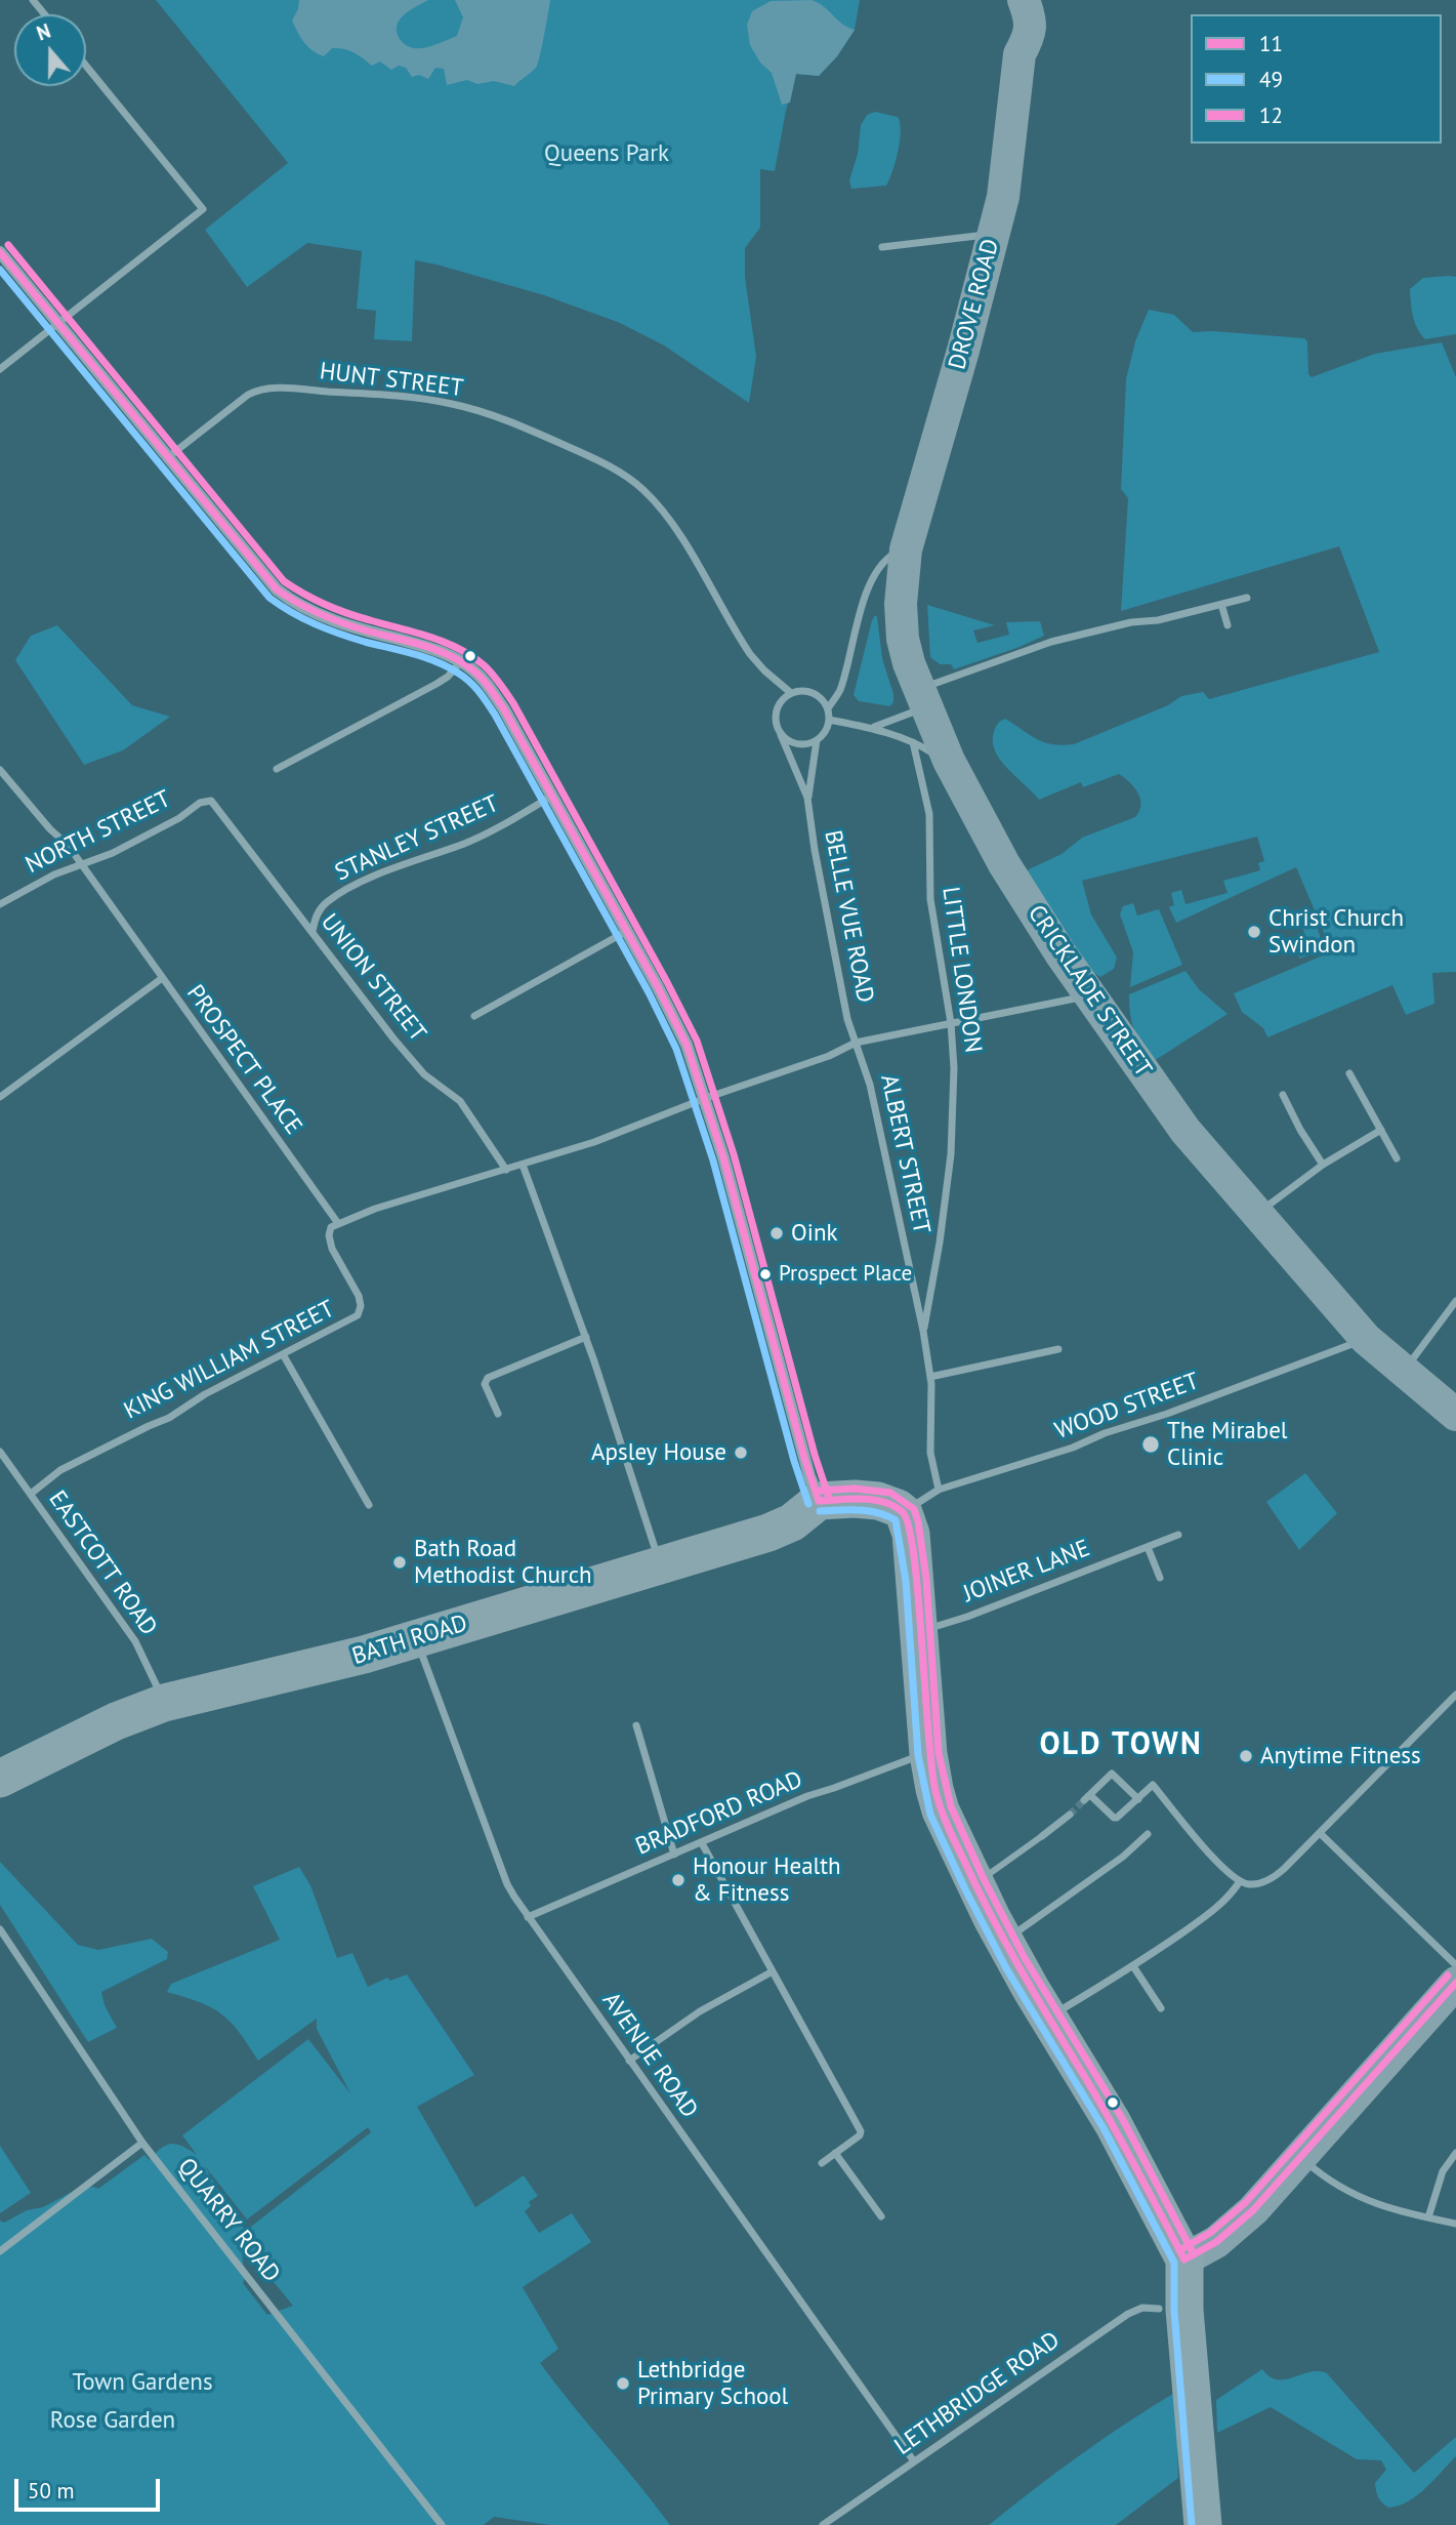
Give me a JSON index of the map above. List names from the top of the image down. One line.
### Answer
{"streets":{"main road":["DROVE ROAD","CRICKLADE STREET","BATH ROAD"],"street":["HUNT STREET","NORTH STREET","STANLEY STREET","BELLE VUE ROAD","LITTLE LONDON","UNION STREET","PROSPECT PLACE","ALBERT STREET","KING WILLIAM STREET","WOOD STREET","EASTCOTT ROAD","JOINER LANE","BRADFORD ROAD","AVENUE ROAD","QUARRY ROAD","LETHBRIDGE ROAD"]},"crossings":[["DROVE ROAD","CRICKLADE STREET"],["HUNT STREET","BELLE VUE ROAD"],["NORTH STREET","UNION STREET"],["NORTH STREET","PROSPECT PLACE"],["STANLEY STREET","UNION STREET"],["BELLE VUE ROAD","ALBERT STREET"],["LITTLE LONDON","ALBERT STREET"],["CRICKLADE STREET","WOOD STREET"],["PROSPECT PLACE","KING WILLIAM STREET"],["ALBERT STREET","WOOD STREET"],["KING WILLIAM STREET","EASTCOTT ROAD"],["EASTCOTT ROAD","BATH ROAD"],["BATH ROAD","AVENUE ROAD"],["BRADFORD ROAD","AVENUE ROAD"],["AVENUE ROAD","LETHBRIDGE ROAD"]],"districts":["OLD TOWN"],"parks":["Queens Park","Town Gardens","Rose Garden"],"places":["Christ Church Swindon","Oink","Prospect Place","The Mirabel Clinic","Apsley House","Bath Road Methodist Church","Anytime Fitness","Honour Health & Fitness","Lethbridge Primary School"],"lines":["transit line 12","transit line 11","transit line 49"],"legend":["11","49","12"],"scale_bar":"50 m","north":"top"}
